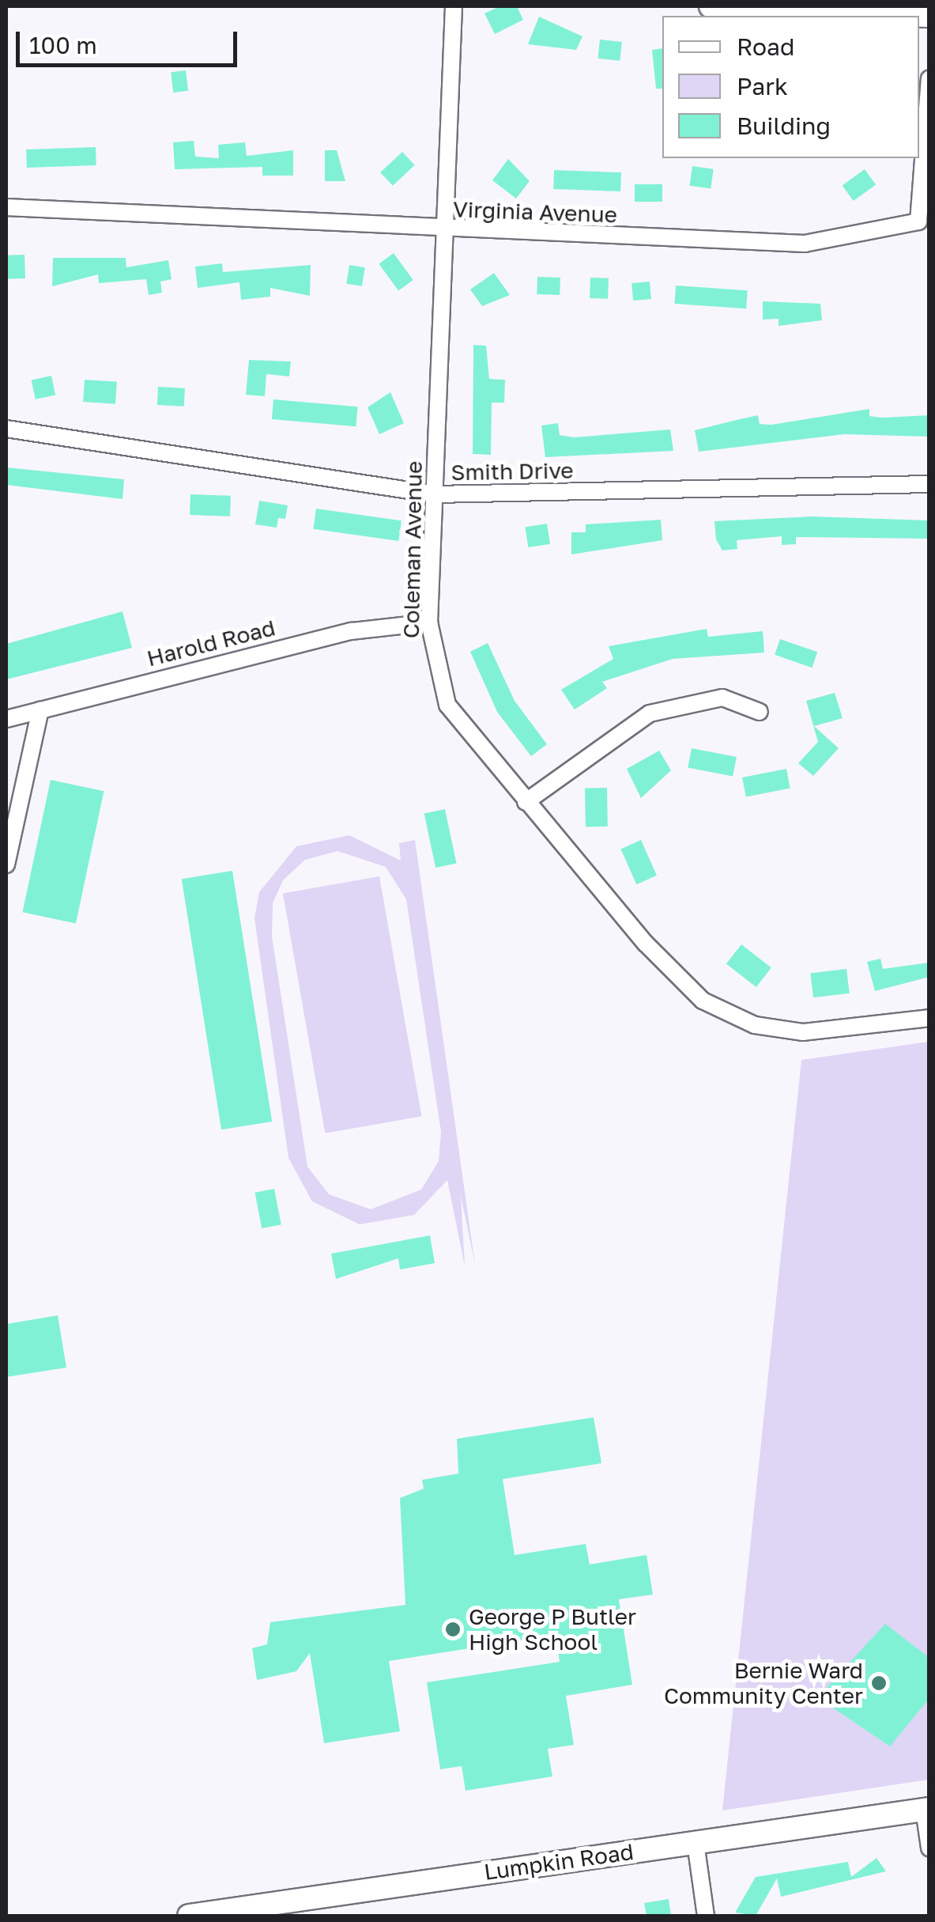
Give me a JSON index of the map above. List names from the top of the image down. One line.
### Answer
{"streets":{"main road":["Lumpkin Road"],"street":["Virginia Avenue","Smith Drive","Coleman Avenue","Harold Road"]},"crossings":[["Virginia Avenue","Coleman Avenue"],["Smith Drive","Coleman Avenue"],["Coleman Avenue","Harold Road"]],"places":["George P Butler High School","Bernie Ward Community Center"],"legend":["Road","Park","Building"],"scale_bar":"100 m"}
